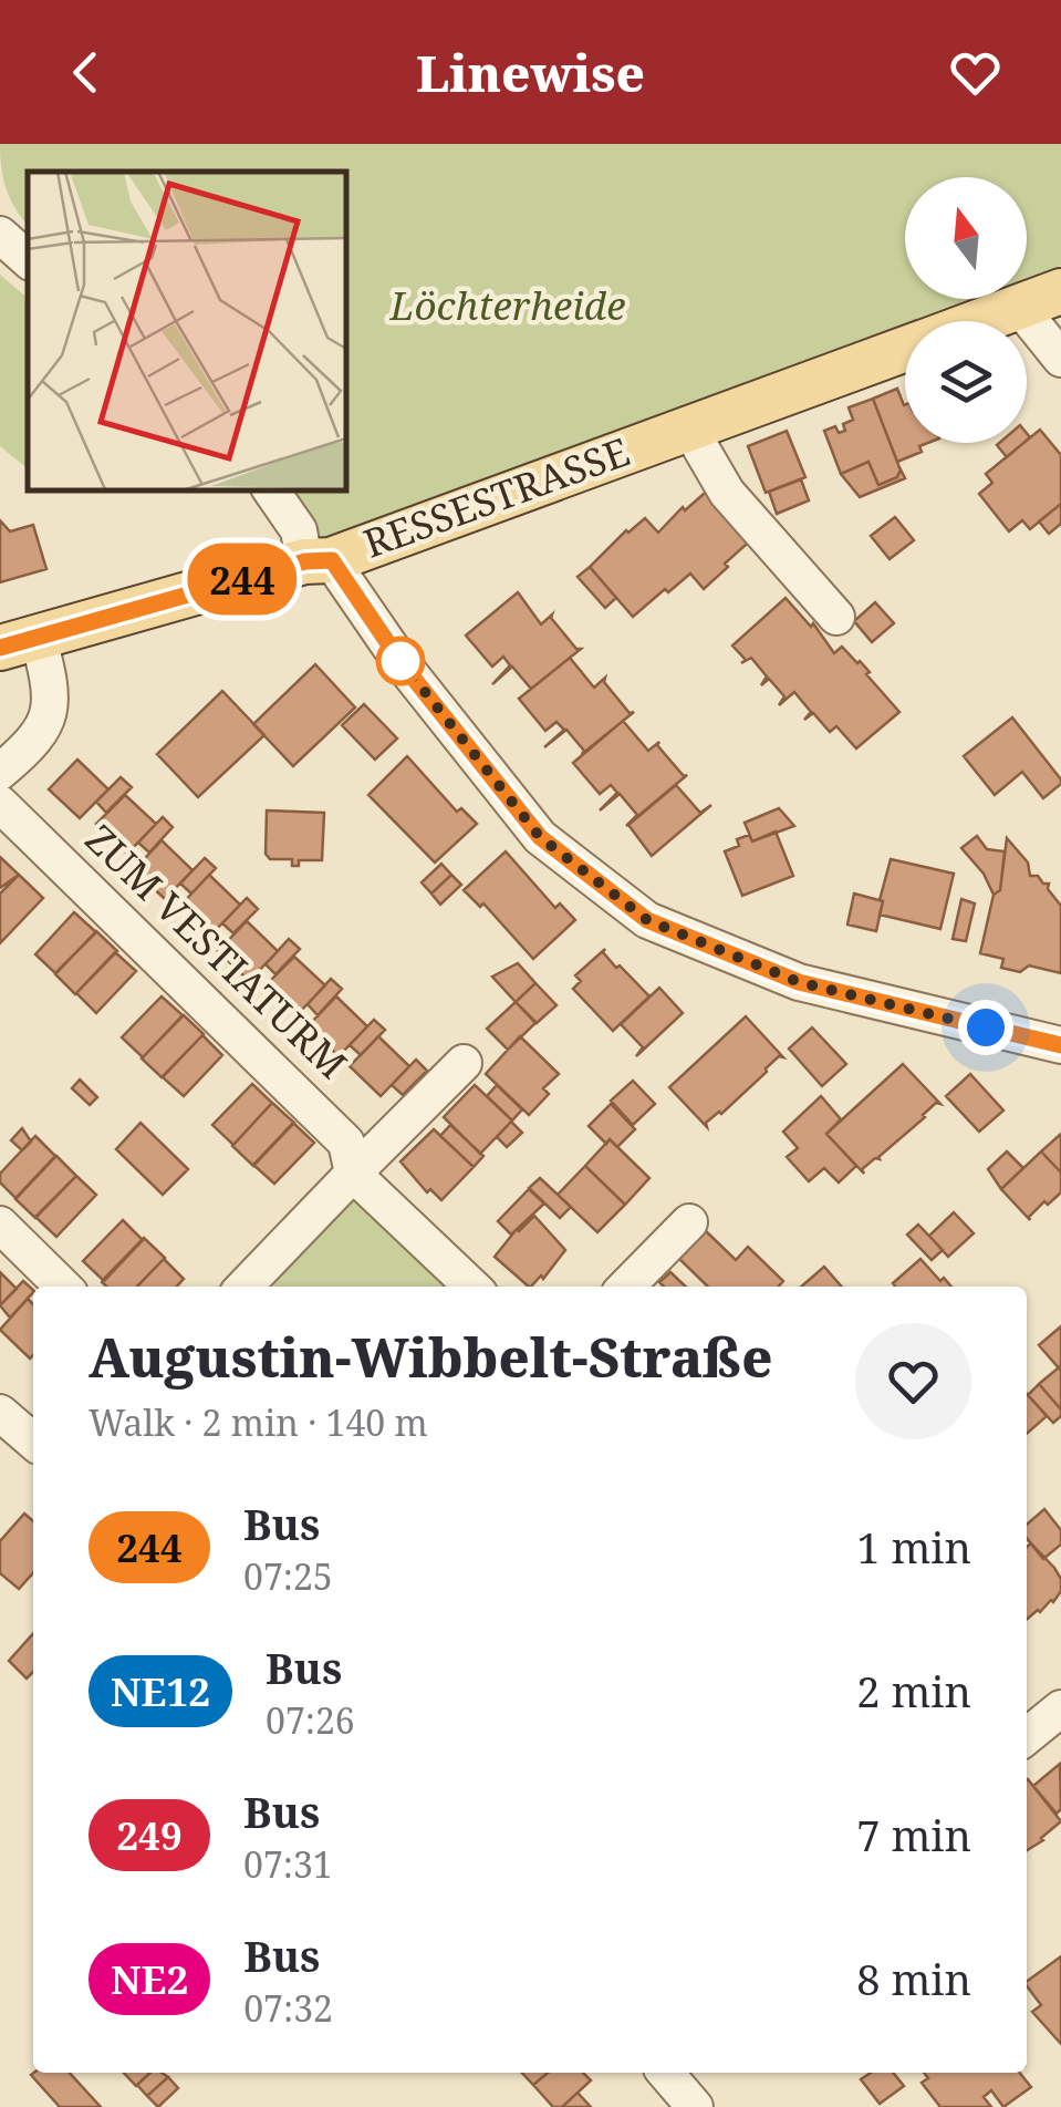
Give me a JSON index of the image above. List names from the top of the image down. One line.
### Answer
{"streets":{"main road":["RESSESTRASSE"],"street":["ZUM VESTIATURM"]},"parks":["Löchterheide"],"lines":["bus line 244"],"north":"top","page":{"header":"Linewise","on_map":"244","heading":["Augustin-Wibbelt-Straße","Walk · 2 min · 140 m"],"list":[{"mark":"244","name":"Bus","note":"07:25","value":"1 min"},{"mark":"NE12","name":"Bus","note":"07:26","value":"2 min"},{"mark":"249","name":"Bus","note":"07:31","value":"7 min"},{"mark":"NE2","name":"Bus","note":"07:32","value":"8 min"}]}}
